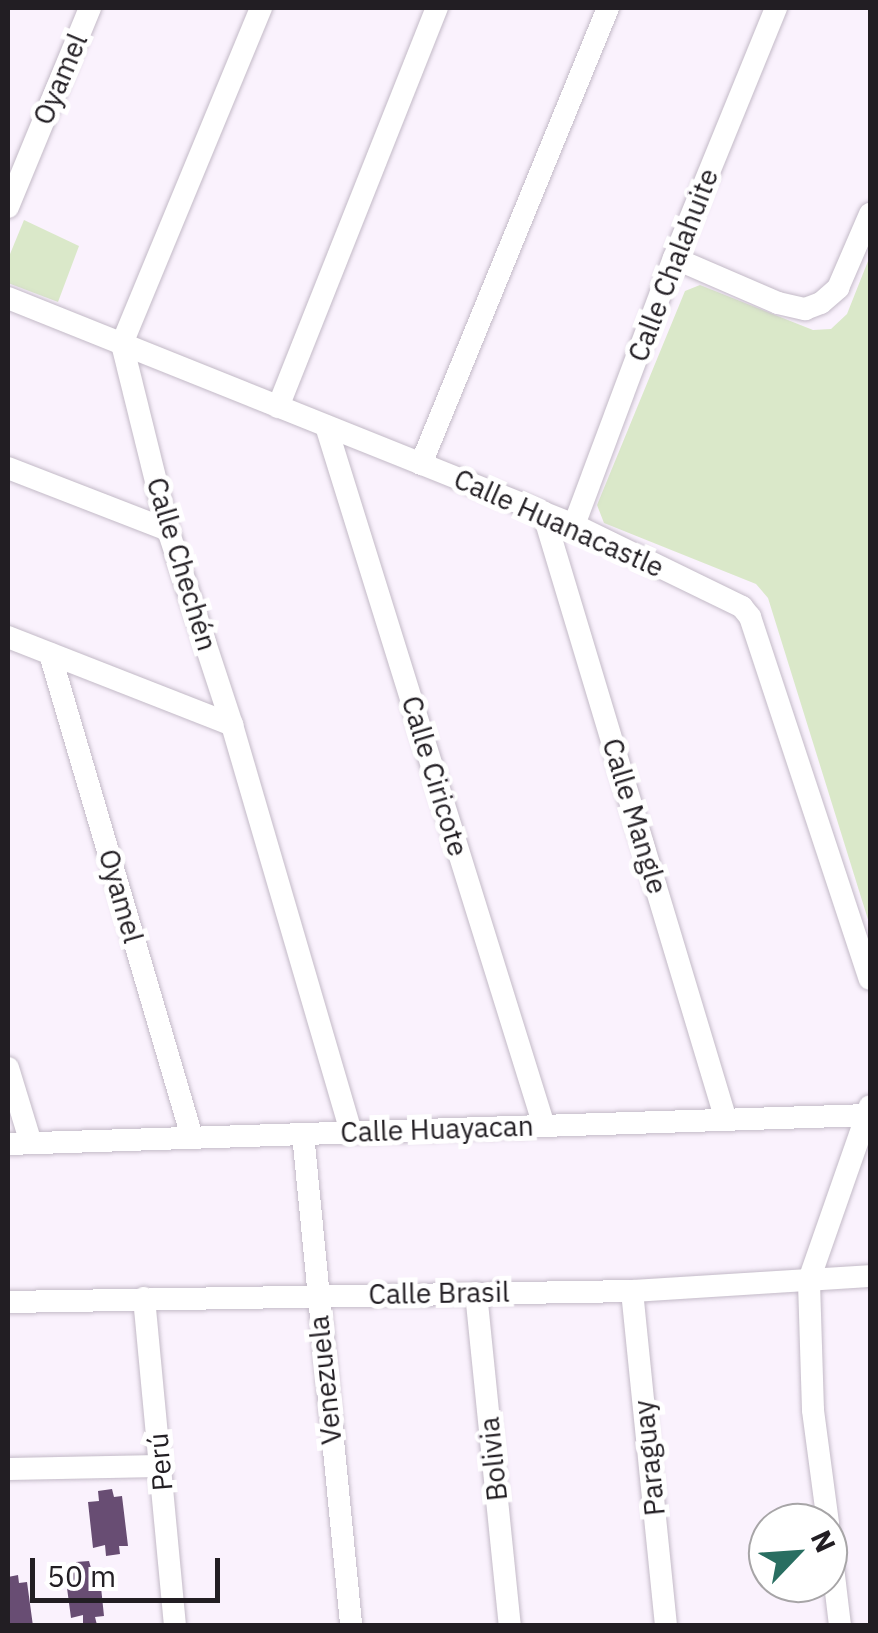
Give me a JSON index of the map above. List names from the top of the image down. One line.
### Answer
{"streets":{"street":["Oyamel","Calle Chalahuite","Calle Huanacastle","Calle Chechén","Calle Ciricote","Calle Mangle","Calle Huayacan","Calle Brasil","Venezuela","Paraguay","Bolivia","Perú"]},"crossings":[["Oyamel","Calle Huayacan"],["Calle Chalahuite","Calle Huanacastle"],["Calle Huanacastle","Calle Chechén"],["Calle Huanacastle","Calle Ciricote"],["Calle Huanacastle","Calle Mangle"],["Calle Chechén","Calle Huayacan"],["Calle Ciricote","Calle Huayacan"],["Calle Mangle","Calle Huayacan"],["Calle Huayacan","Venezuela"],["Calle Brasil","Venezuela"],["Calle Brasil","Paraguay"],["Calle Brasil","Bolivia"],["Calle Brasil","Perú"]],"scale_bar":"50 m","north":"top right"}
